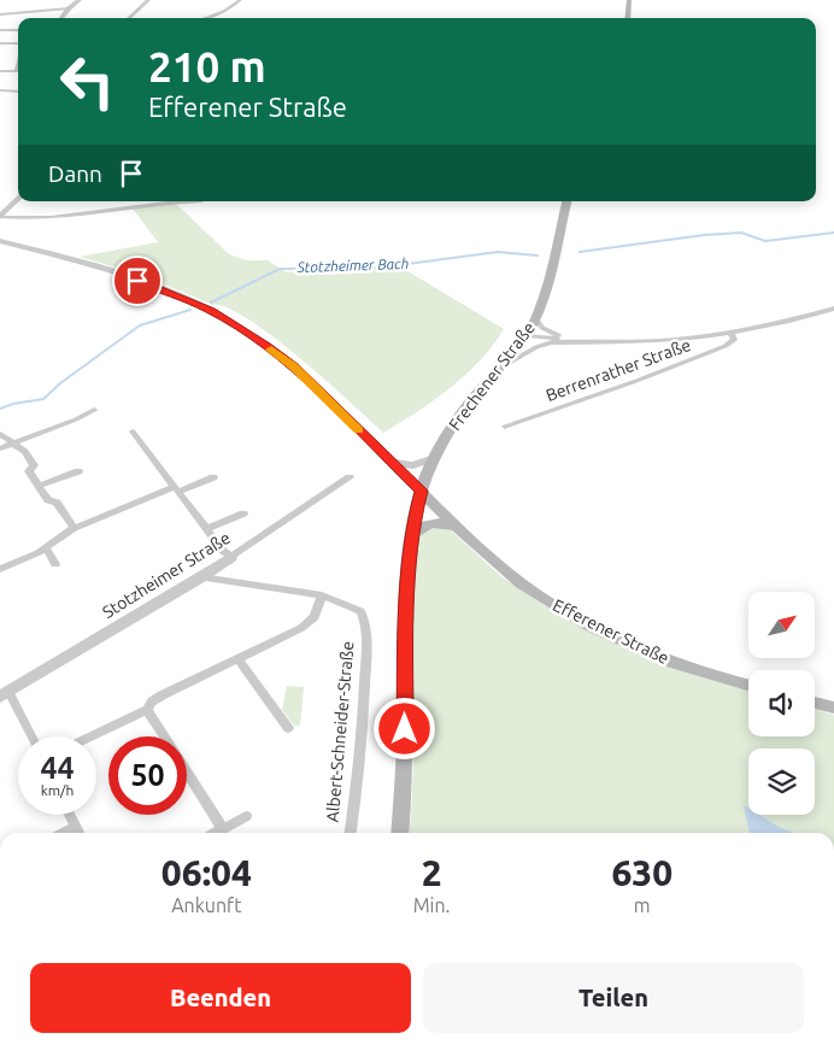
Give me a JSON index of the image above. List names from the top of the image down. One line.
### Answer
{"streets":{"main road":["Frechener Straße","Efferener Straße"],"street":["Berrenrather Straße","Stotzheimer Straße","Albert-Schneider-Straße"]},"crossings":[["Berrenrather Straße","Frechener Straße"],["Frechener Straße","Efferener Straße"],["Stotzheimer Straße","Albert-Schneider-Straße"]],"water":["Stotzheimer Bach"],"north":"top right","page":{"turn":["210 m","Efferener Straße"],"then":"Dann","speed":"44 km/h","limit":"50","eta":["06:04","Ankunft","2","Min.","630","m"],"buttons":["Beenden","Teilen"]}}
